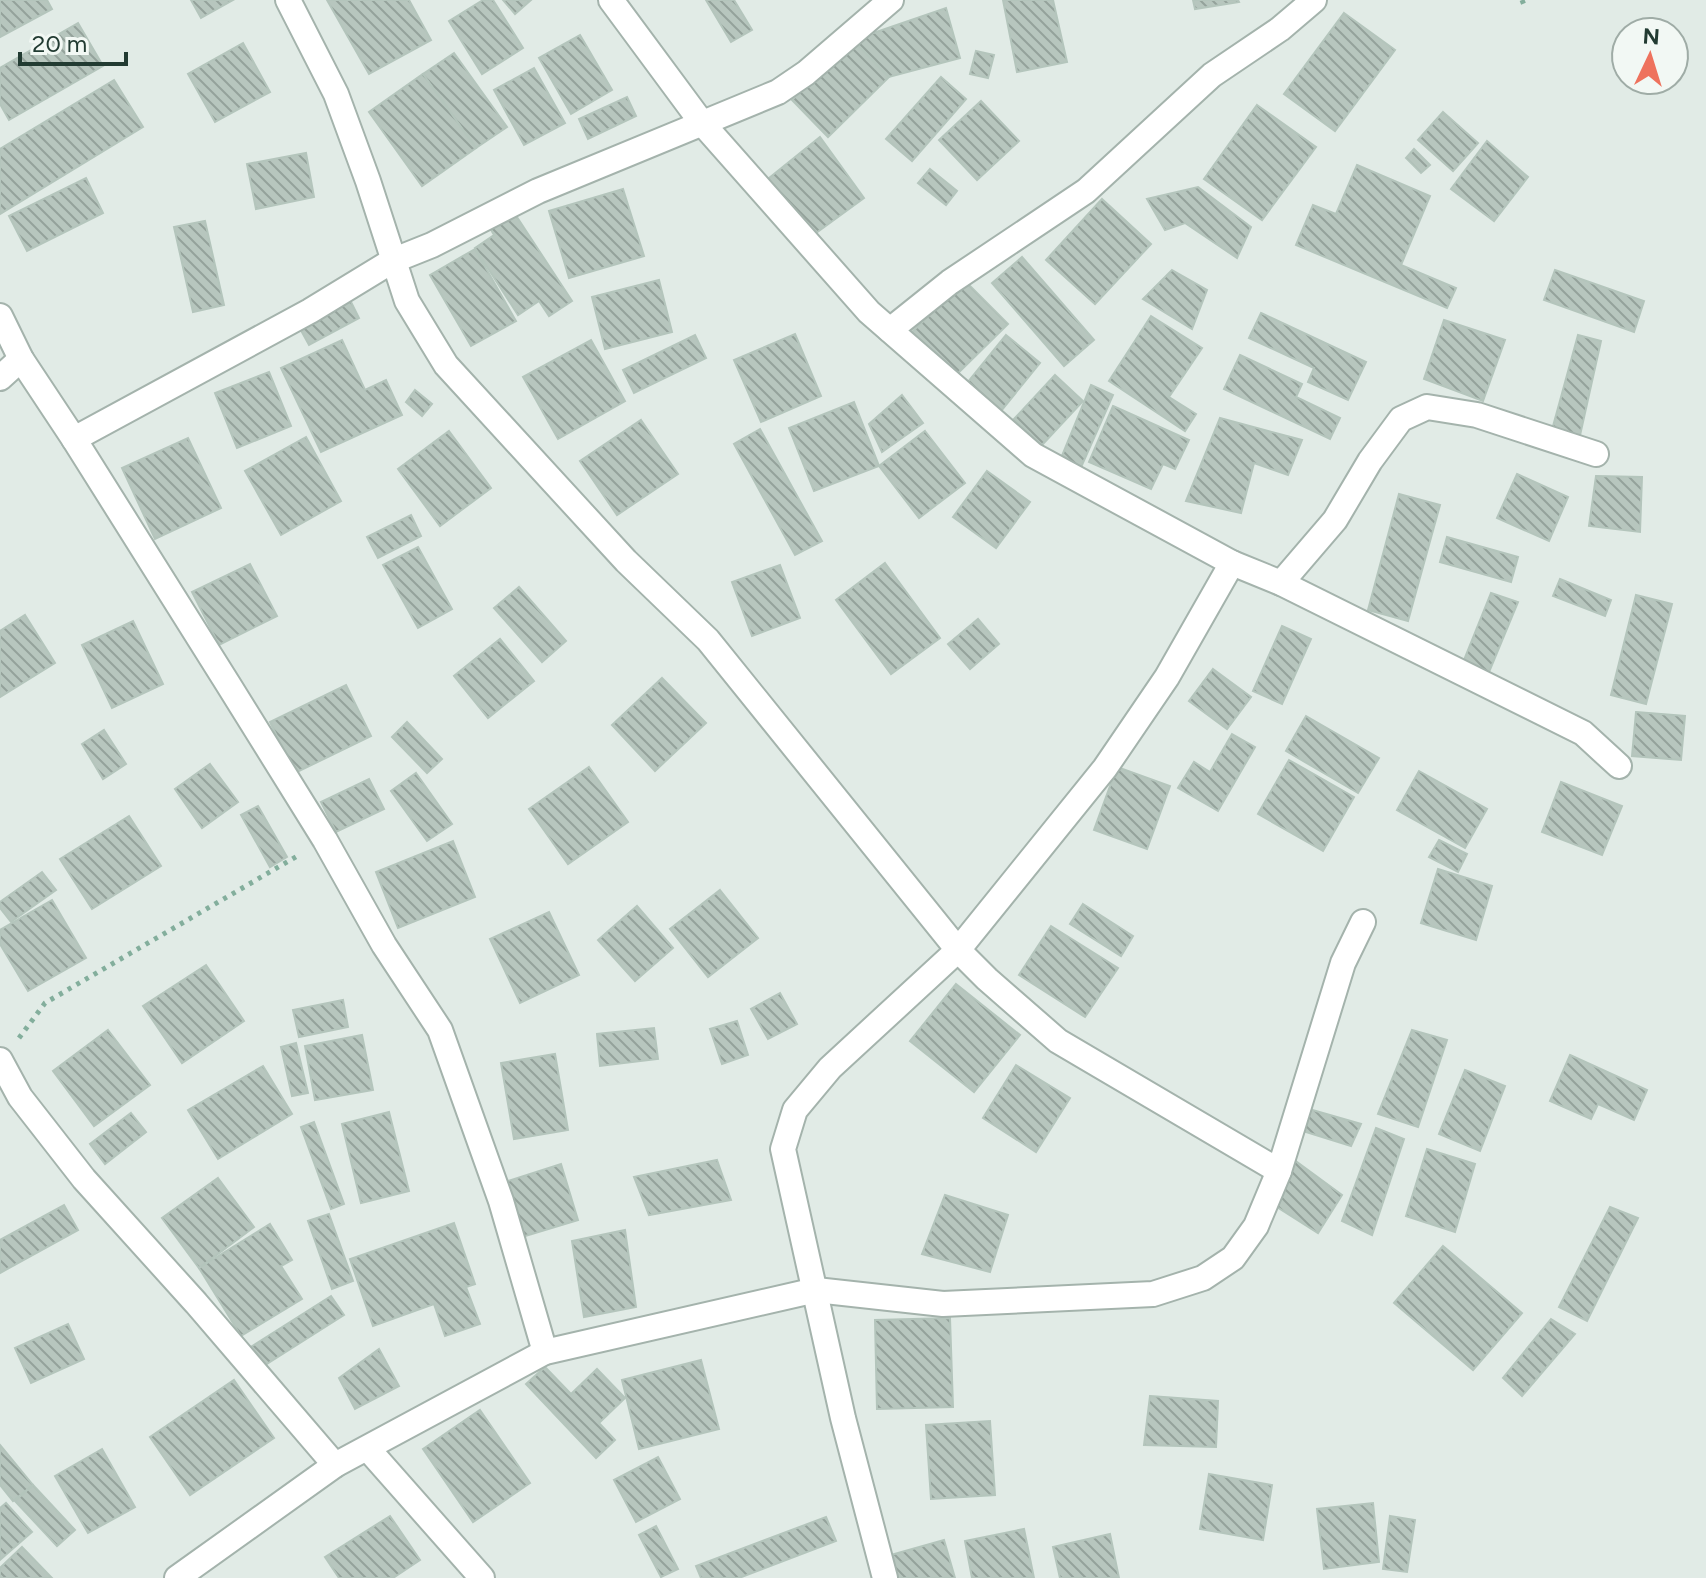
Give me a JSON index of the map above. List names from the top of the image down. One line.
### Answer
{"scale_bar":"20 m","north":"top"}
